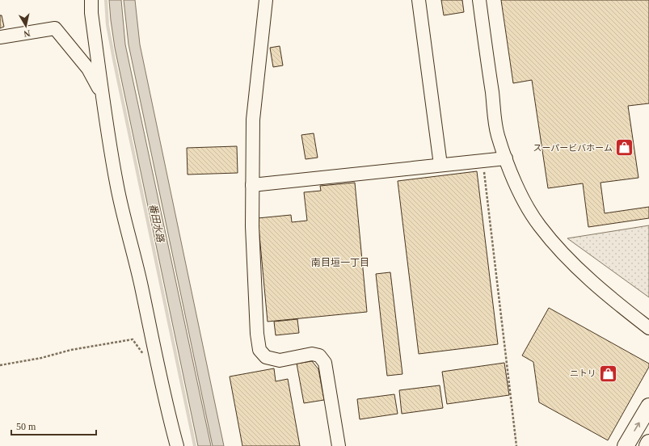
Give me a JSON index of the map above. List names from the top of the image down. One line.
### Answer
{"districts":["南目垣一丁目"],"water":["番田水路"],"places":{"shop":["スーパービバホーム","ニトリ"]},"scale_bar":"50 m","north":"bottom"}
